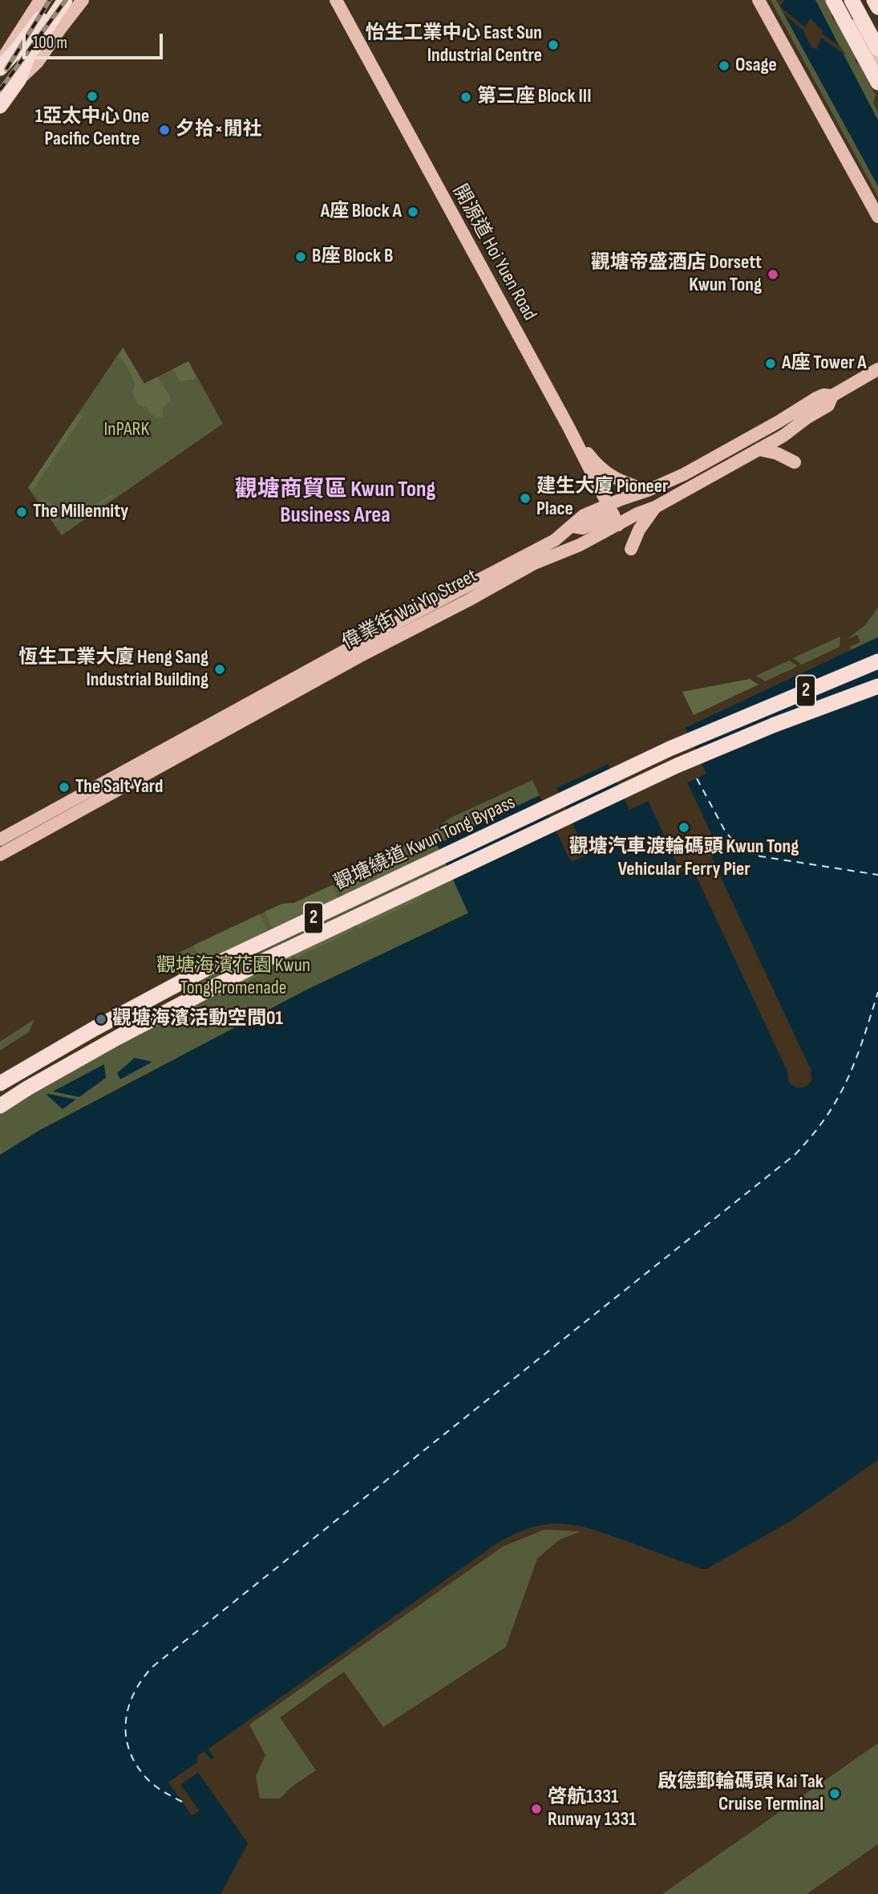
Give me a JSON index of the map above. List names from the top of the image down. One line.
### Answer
{"streets":{"highway":["2","觀塘繞道 Kwun Tong Bypass"],"main road":["開源道 Hoi Yuen Road","偉業街 Wai Yip Street"]},"crossings":[["開源道 Hoi Yuen Road","偉業街 Wai Yip Street"]],"districts":["觀塘商貿區 Kwun Tong Business Area"],"parks":["InPARK","觀塘海濱花園 Kwun Tong Promenade"],"places":["怡生工業中心 East Sun Industrial Centre","Osage","1亞太中心 One Pacific Centre","第三座 Block III","夕拾×閒社","A座 Block A","B座 Block B","觀塘帝盛酒店 Dorsett Kwun Tong","A座 Tower A","建生大廈 Pioneer Place","The Millennity","恆生工業大廈 Heng Sang Industrial Building","The Salt Yard","觀塘汽車渡輪碼頭 Kwun Tong Vehicular Ferry Pier","觀塘海濱活動空間01","啟德郵輪碼頭 Kai Tak Cruise Terminal","啓航1331 Runway 1331"],"scale_bar":"100 m"}
